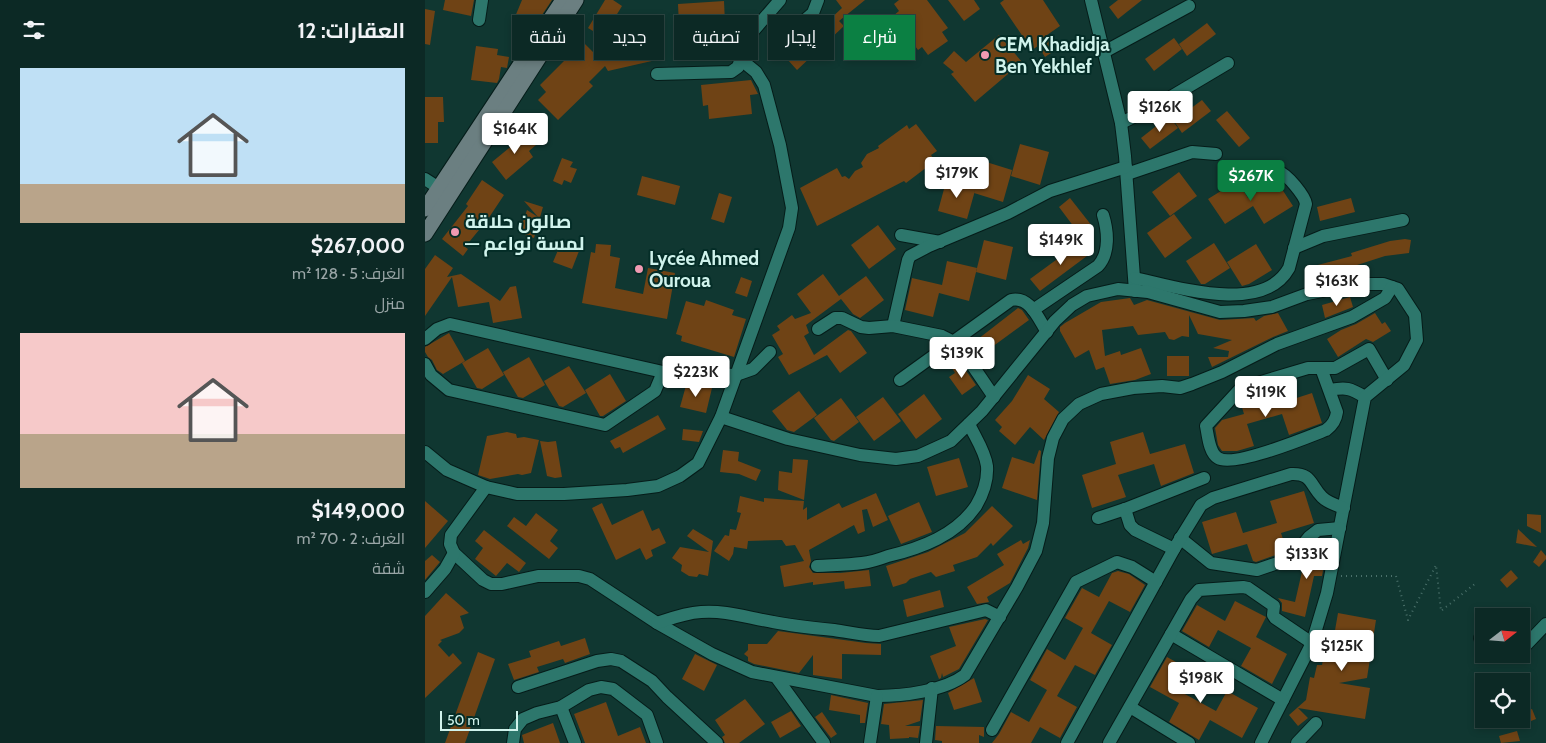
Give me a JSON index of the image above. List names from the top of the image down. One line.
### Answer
{"places":["CEM Khadidja Ben Yekhlef","صالون حلاقة — لمسة نواعم","Lycée Ahmed Ouroua"],"scale_bar":"50 m","north":"right","page":{"heading":"العقارات: 12","chip":["شراء","إيجار","تصفية","جديد","شقة"],"list":[{"name":"$267,000","note":"الغرف: 5 · 128 m² · منزل"},{"name":"$149,000","note":"الغرف: 2 · 70 m² · شقة"}],"price":["$126K","$164K","$179K","$267K","$149K","$163K","$139K","$223K","$119K","$133K","$125K","$198K"],"scale":"50 m"}}
